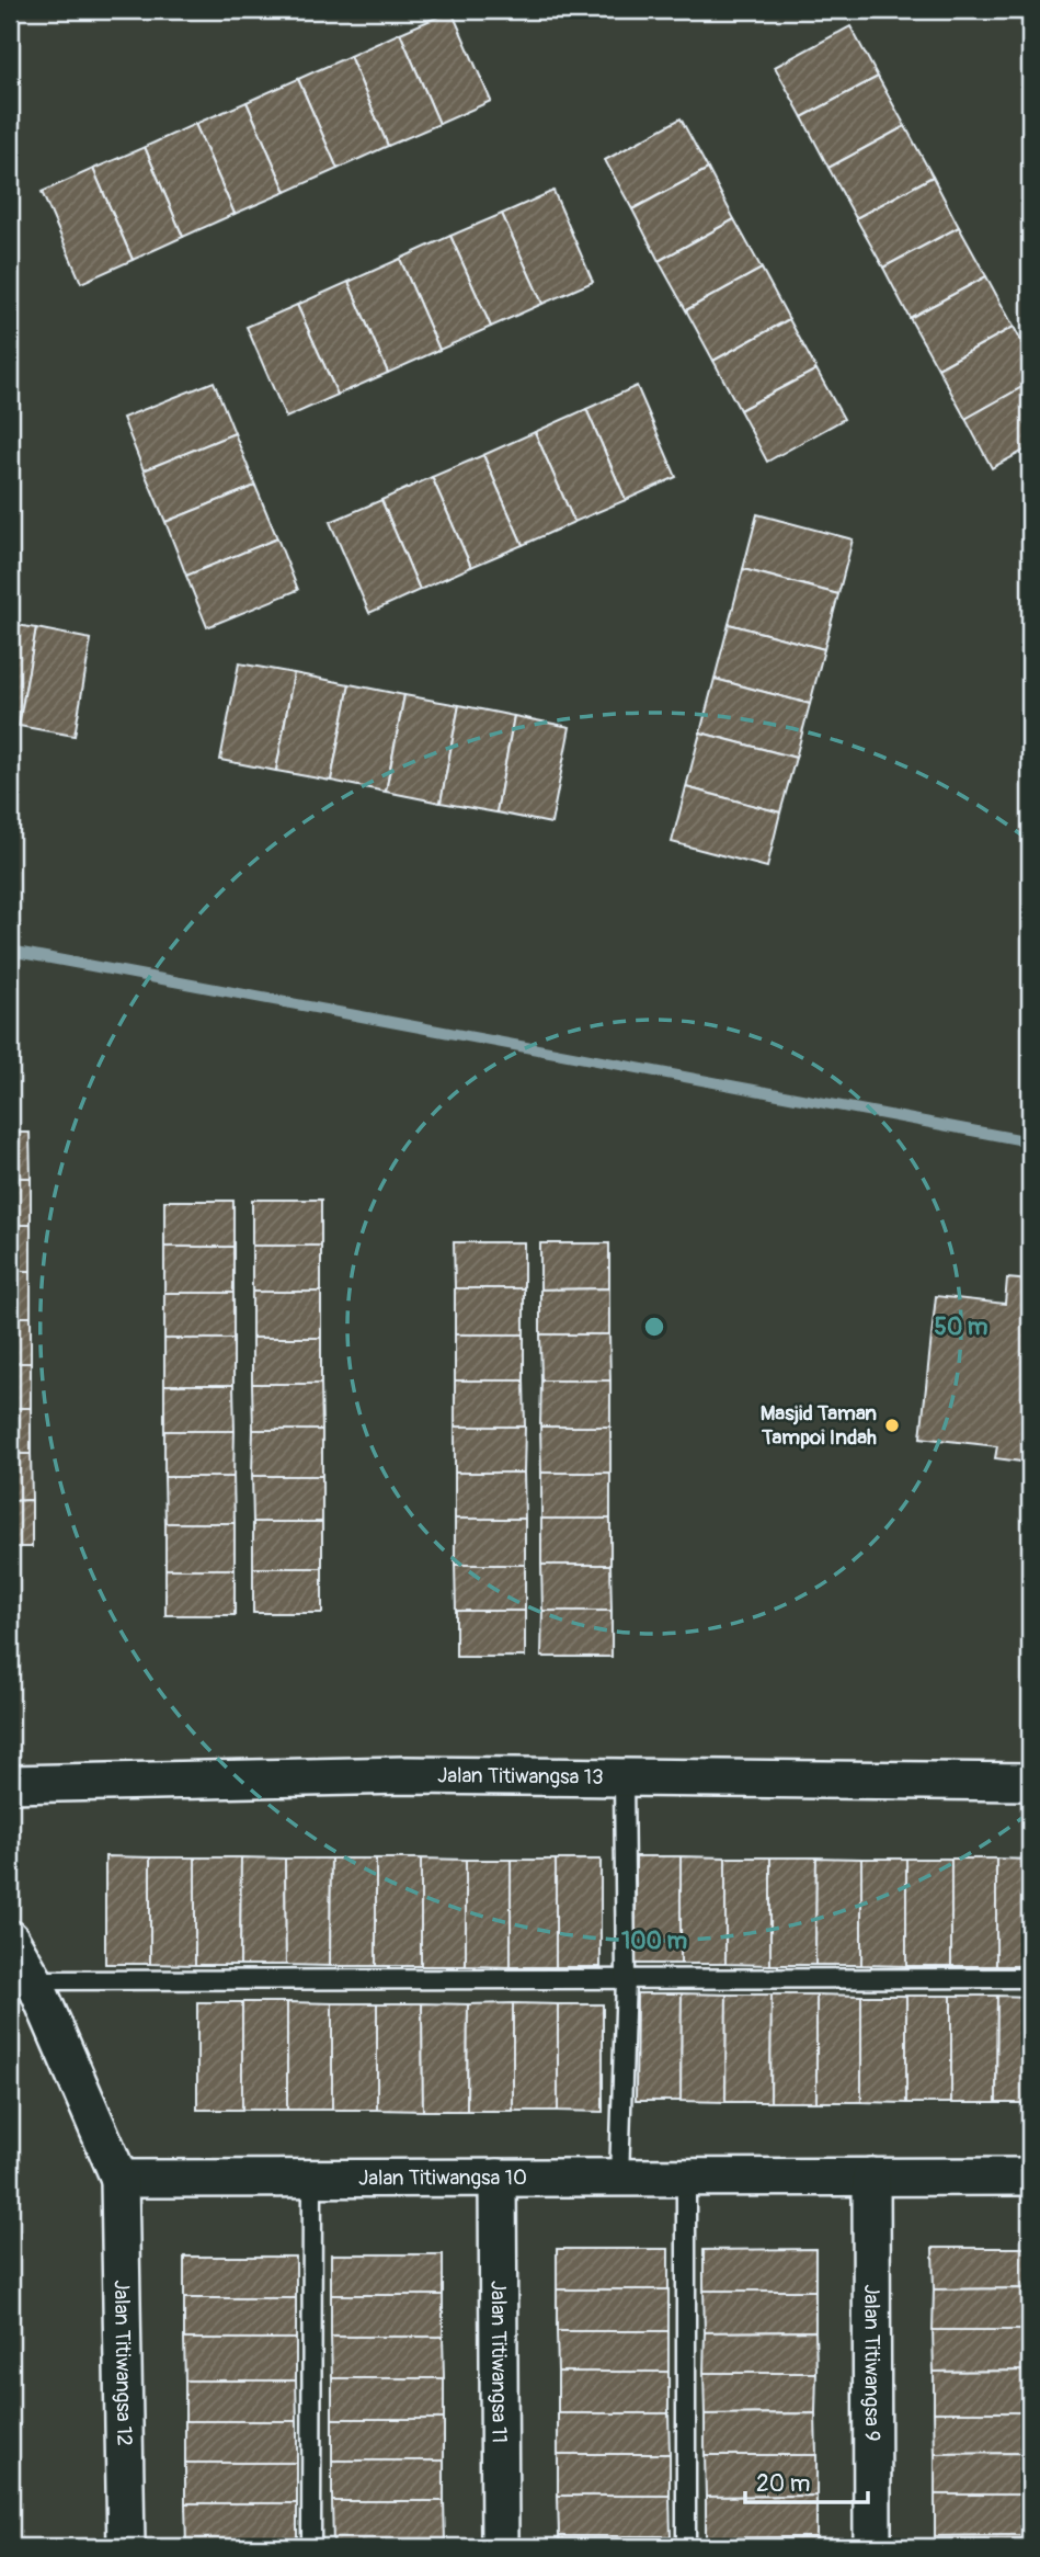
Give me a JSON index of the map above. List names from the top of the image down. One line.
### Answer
{"streets":{"street":["Jalan Titiwangsa 13","Jalan Titiwangsa 10","Jalan Titiwangsa 9","Jalan Titiwangsa 12","Jalan Titiwangsa 11"]},"crossings":[["Jalan Titiwangsa 10","Jalan Titiwangsa 9"],["Jalan Titiwangsa 10","Jalan Titiwangsa 12"],["Jalan Titiwangsa 10","Jalan Titiwangsa 11"]],"places":["Masjid Taman Tampoi Indah"],"scale_bar":"20 m","rings":["50 m","100 m"]}
